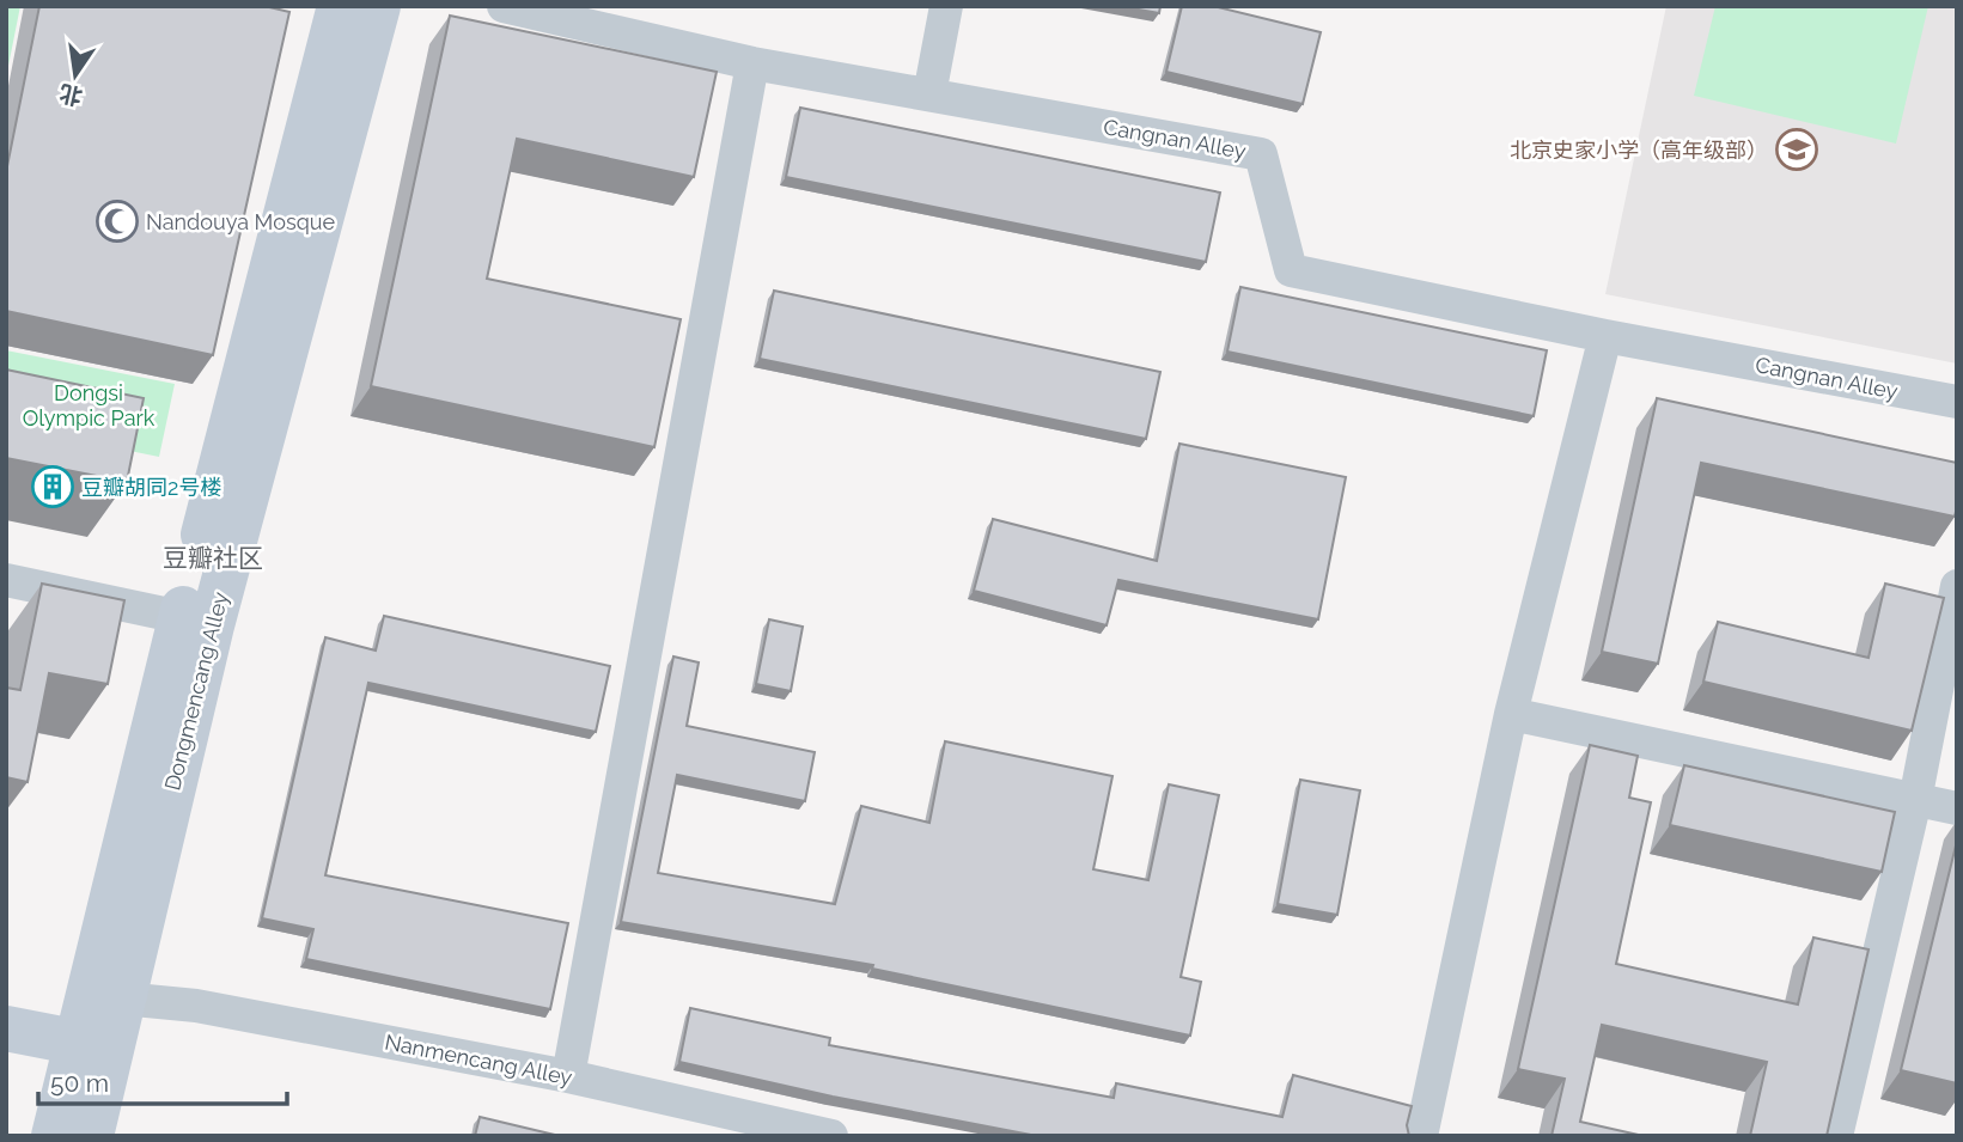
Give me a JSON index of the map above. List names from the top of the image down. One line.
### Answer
{"streets":{"street":["Cangnan Alley","Dongmencang Alley","Nanmencang Alley"]},"crossings":[["Dongmencang Alley","Nanmencang Alley"]],"districts":["豆瓣社区"],"parks":["Dongsi Olympic Park"],"places":{"school or university":["北京史家小学（高年级部）"],"mosque":["Nandouya Mosque"],"building":["豆瓣胡同2号楼"]},"scale_bar":"50 m","north":"bottom"}
